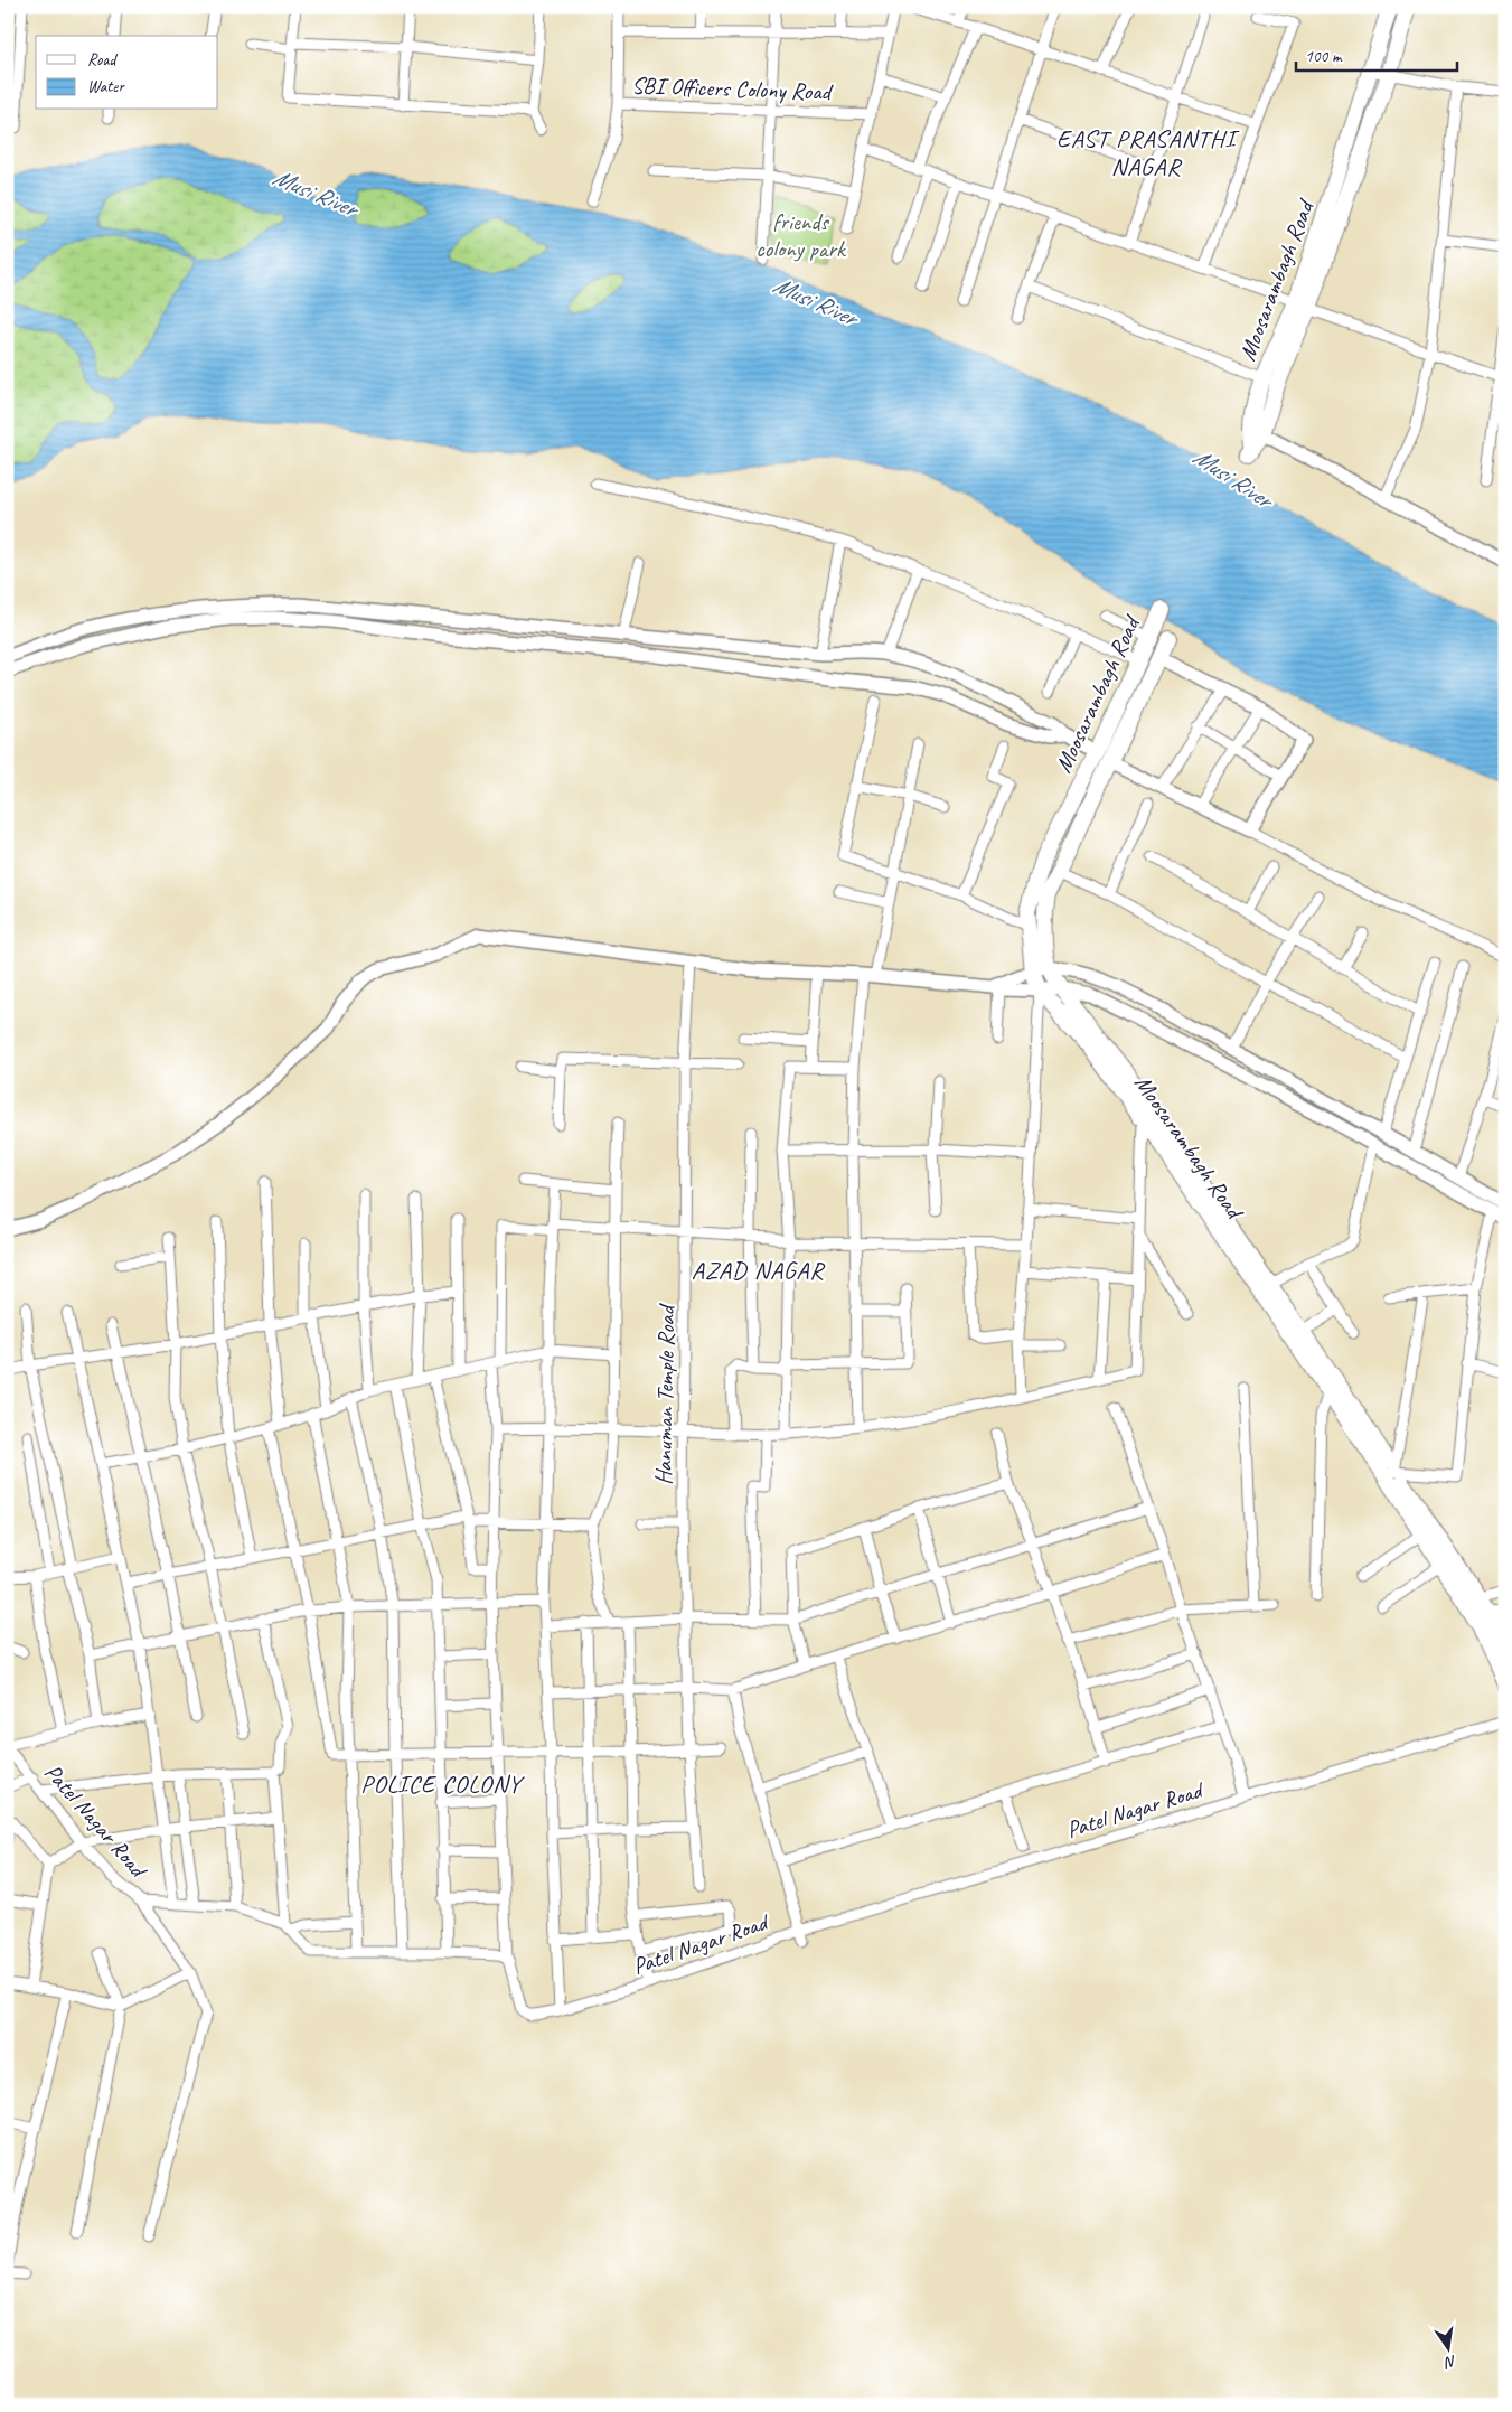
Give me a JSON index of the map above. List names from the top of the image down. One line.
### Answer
{"streets":{"main road":["Moosarambagh Road"],"street":["SBI Officers Colony Road","Hanuman Temple Road","Patel Nagar Road"]},"districts":["EAST PRASANTHI NAGAR","AZAD NAGAR","POLICE COLONY"],"water":["Musi River"],"parks":["friends colony park"],"legend":["Road","Water"],"scale_bar":"100 m","north":"bottom"}
